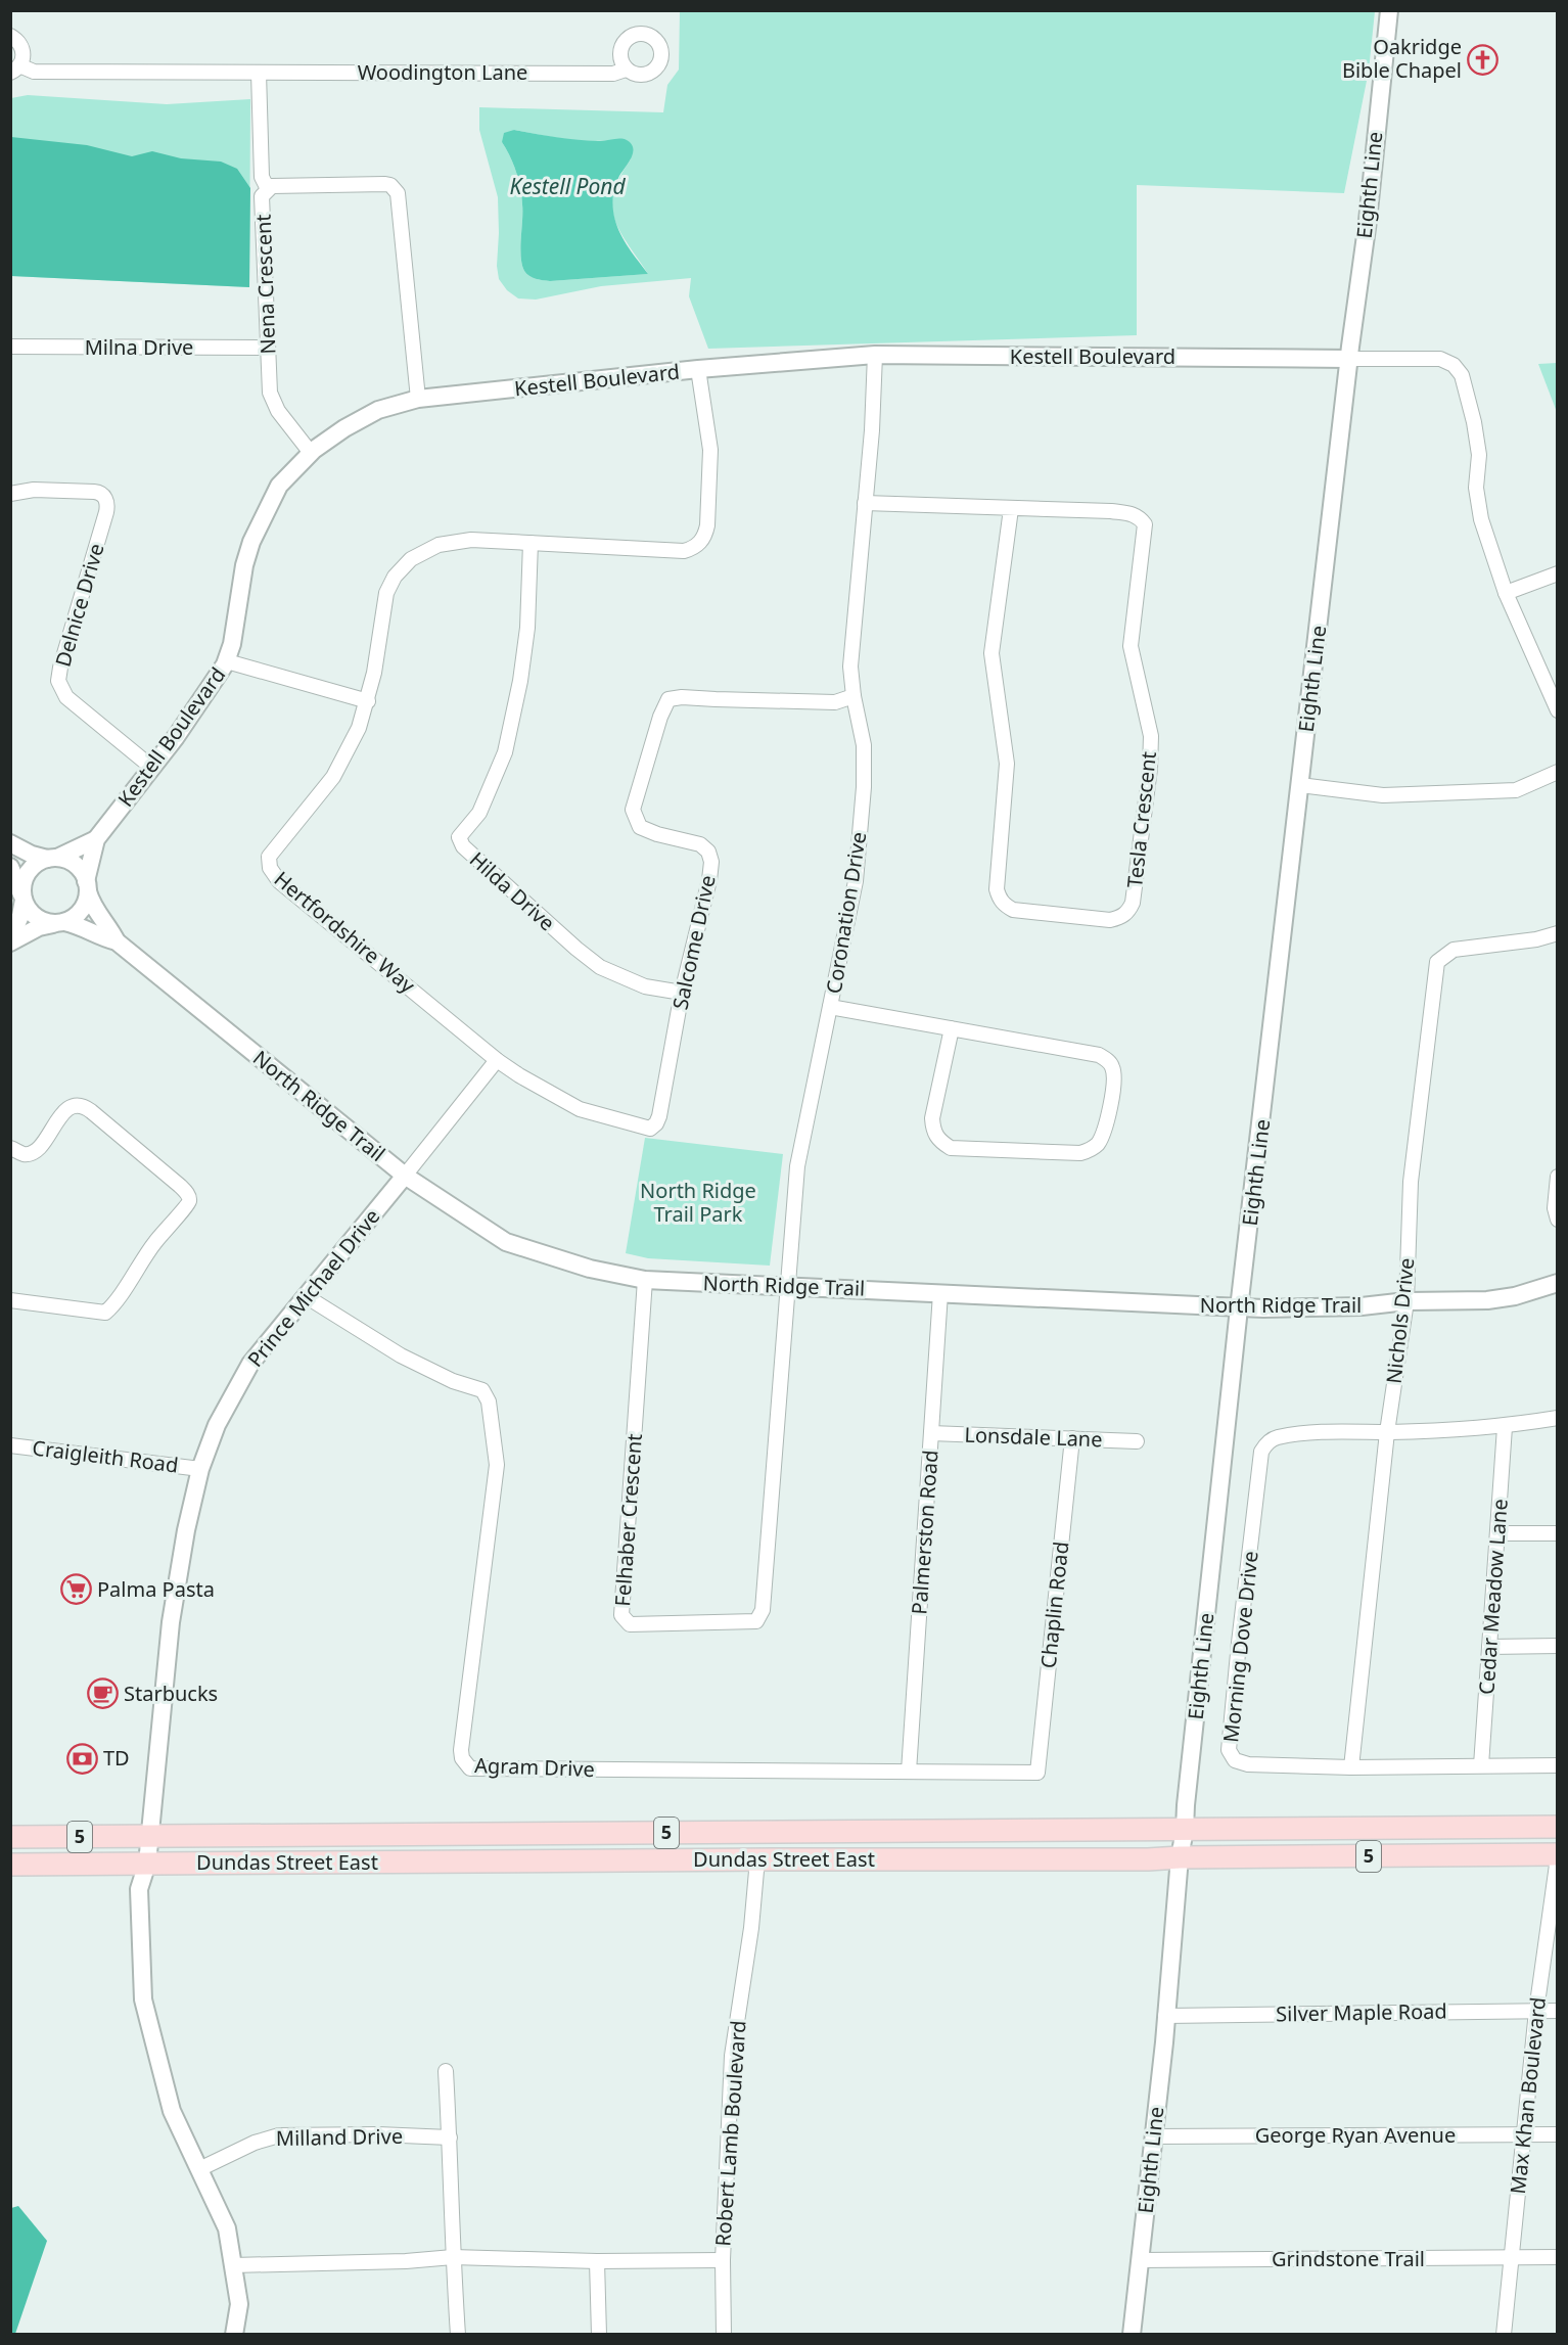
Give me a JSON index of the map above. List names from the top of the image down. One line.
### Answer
{"streets":{"main road":["5","Dundas Street East"],"street":["Woodington Lane","Eighth Line","Nena Crescent","Milna Drive","Kestell Boulevard","Delnice Drive","Tesla Crescent","Hilda Drive","Coronation Drive","Hertfordshire Way","Salcome Drive","North Ridge Trail","Prince Michael Drive","Nichols Drive","Lonsdale Lane","Craigleith Road","Felhaber Crescent","Palmerston Road","Cedar Meadow Lane","Chaplin Road","Morning Dove Drive","Agram Drive","Silver Maple Road","Max Khan Boulevard","Robert Lamb Boulevard","George Ryan Avenue","Milland Drive","Grindstone Trail"]},"crossings":[["Eighth Line","Kestell Boulevard"],["Eighth Line","North Ridge Trail"],["Eighth Line","Dundas Street East"],["Eighth Line","Silver Maple Road"],["Eighth Line","George Ryan Avenue"],["Eighth Line","Grindstone Trail"],["Nena Crescent","Milna Drive"],["Nena Crescent","Kestell Boulevard"],["Kestell Boulevard","Delnice Drive"],["Kestell Boulevard","Coronation Drive"],["Kestell Boulevard","Hertfordshire Way"],["Kestell Boulevard","North Ridge Trail"],["Tesla Crescent","Coronation Drive"],["Hilda Drive","Hertfordshire Way"],["Hilda Drive","Salcome Drive"],["Coronation Drive","Salcome Drive"],["Coronation Drive","North Ridge Trail"],["Coronation Drive","Felhaber Crescent"],["Hertfordshire Way","Salcome Drive"],["North Ridge Trail","Prince Michael Drive"],["North Ridge Trail","Nichols Drive"],["North Ridge Trail","Felhaber Crescent"],["North Ridge Trail","Palmerston Road"],["Prince Michael Drive","Craigleith Road"],["Prince Michael Drive","Agram Drive"],["Prince Michael Drive","Dundas Street East"],["Prince Michael Drive","Milland Drive"],["Nichols Drive","Morning Dove Drive"],["Lonsdale Lane","Palmerston Road"],["Lonsdale Lane","Chaplin Road"],["Palmerston Road","Agram Drive"],["Cedar Meadow Lane","Morning Dove Drive"],["Chaplin Road","Agram Drive"],["Dundas Street East","Max Khan Boulevard"],["Dundas Street East","Robert Lamb Boulevard"],["Silver Maple Road","Max Khan Boulevard"],["Max Khan Boulevard","George Ryan Avenue"],["Max Khan Boulevard","Grindstone Trail"]],"water":["Kestell Pond"],"parks":["North Ridge Trail Park"],"places":{"church":["Oakridge Bible Chapel"],"supermarket":["Palma Pasta"],"cafe":["Starbucks"],"bank":["TD"]}}
